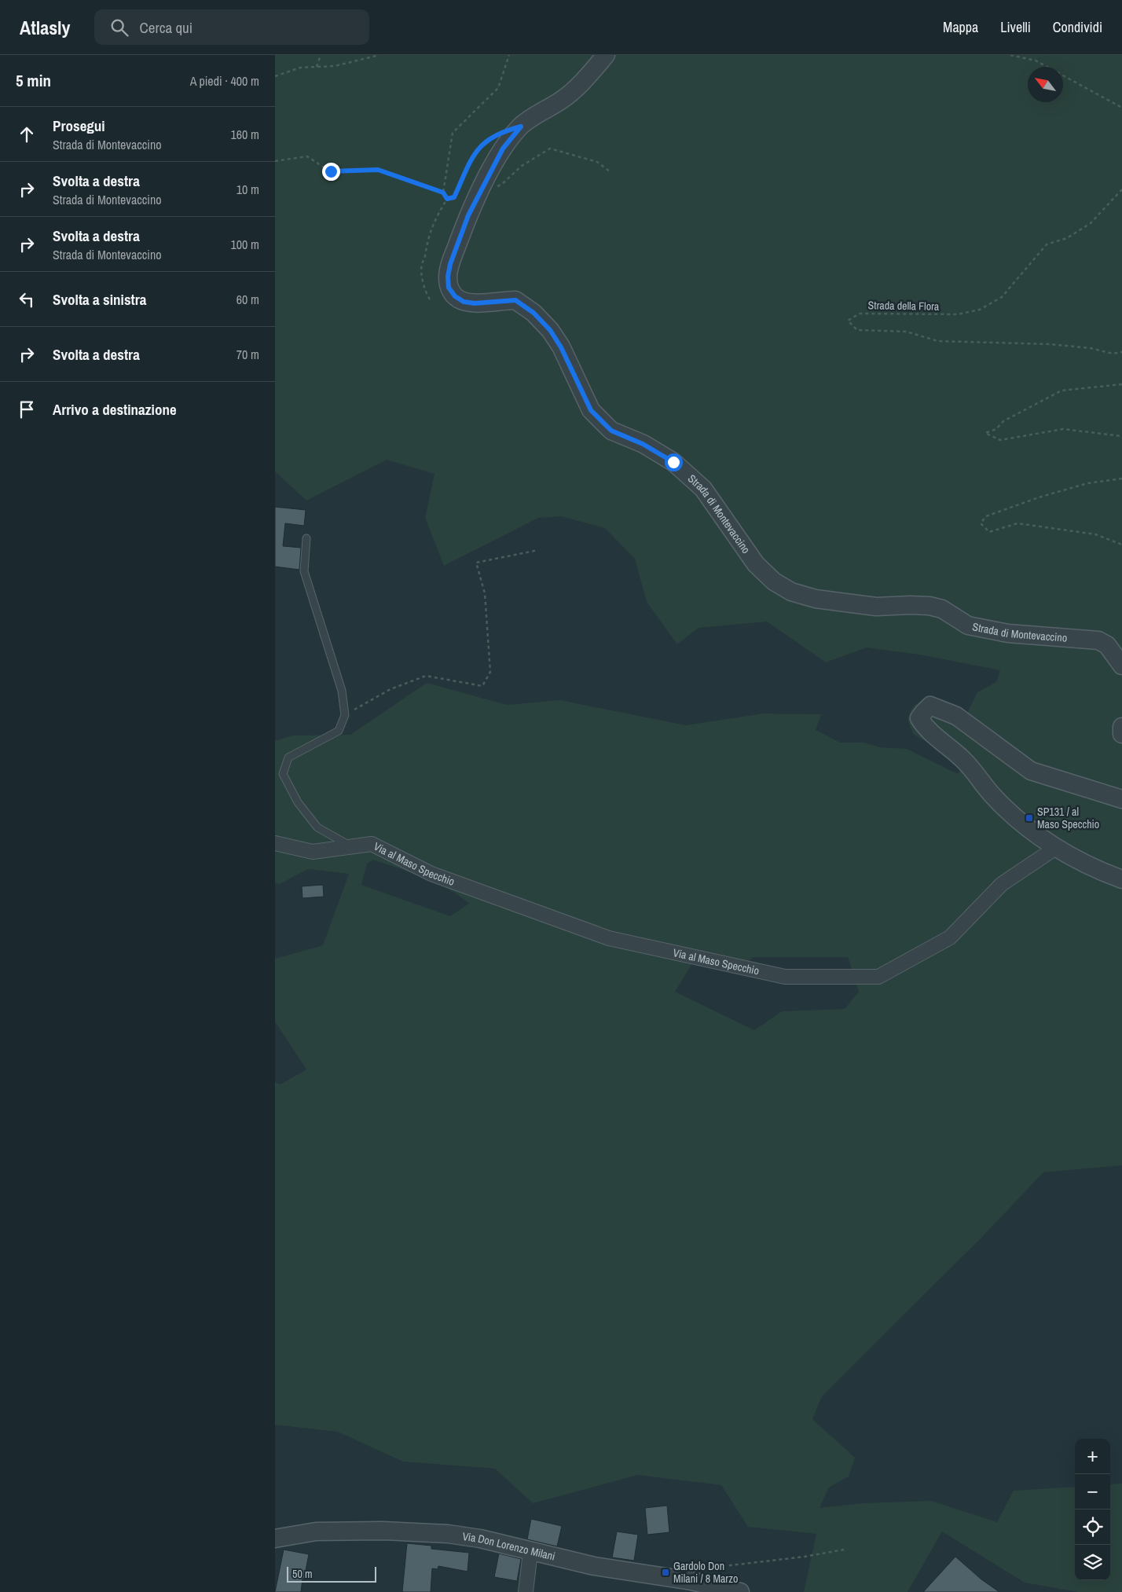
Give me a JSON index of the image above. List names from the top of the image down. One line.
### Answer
{"streets":{"street":["Strada di Montevaccino","Via al Maso Specchio","Via Don Lorenzo Milani"],"path":["Strada della Flora"]},"places":{"transit":["SP131 / al Maso Specchio","Gardolo Don Milani / 8 Marzo"]},"scale_bar":"50 m","north":"top left","page":{"header":"Atlasly","search":"Cerca qui","nav":["Mappa","Livelli","Condividi"],"heading":["5 min","A piedi · 400 m"],"list":[["Prosegui","Strada di Montevaccino","160 m"],["Svolta a destra","Strada di Montevaccino","10 m"],["Svolta a destra","Strada di Montevaccino","100 m"],["Svolta a sinistra","60 m"],["Svolta a destra","70 m"],"Arrivo a destinazione"],"map_buttons":["+","−"],"scale":"50 m"}}
